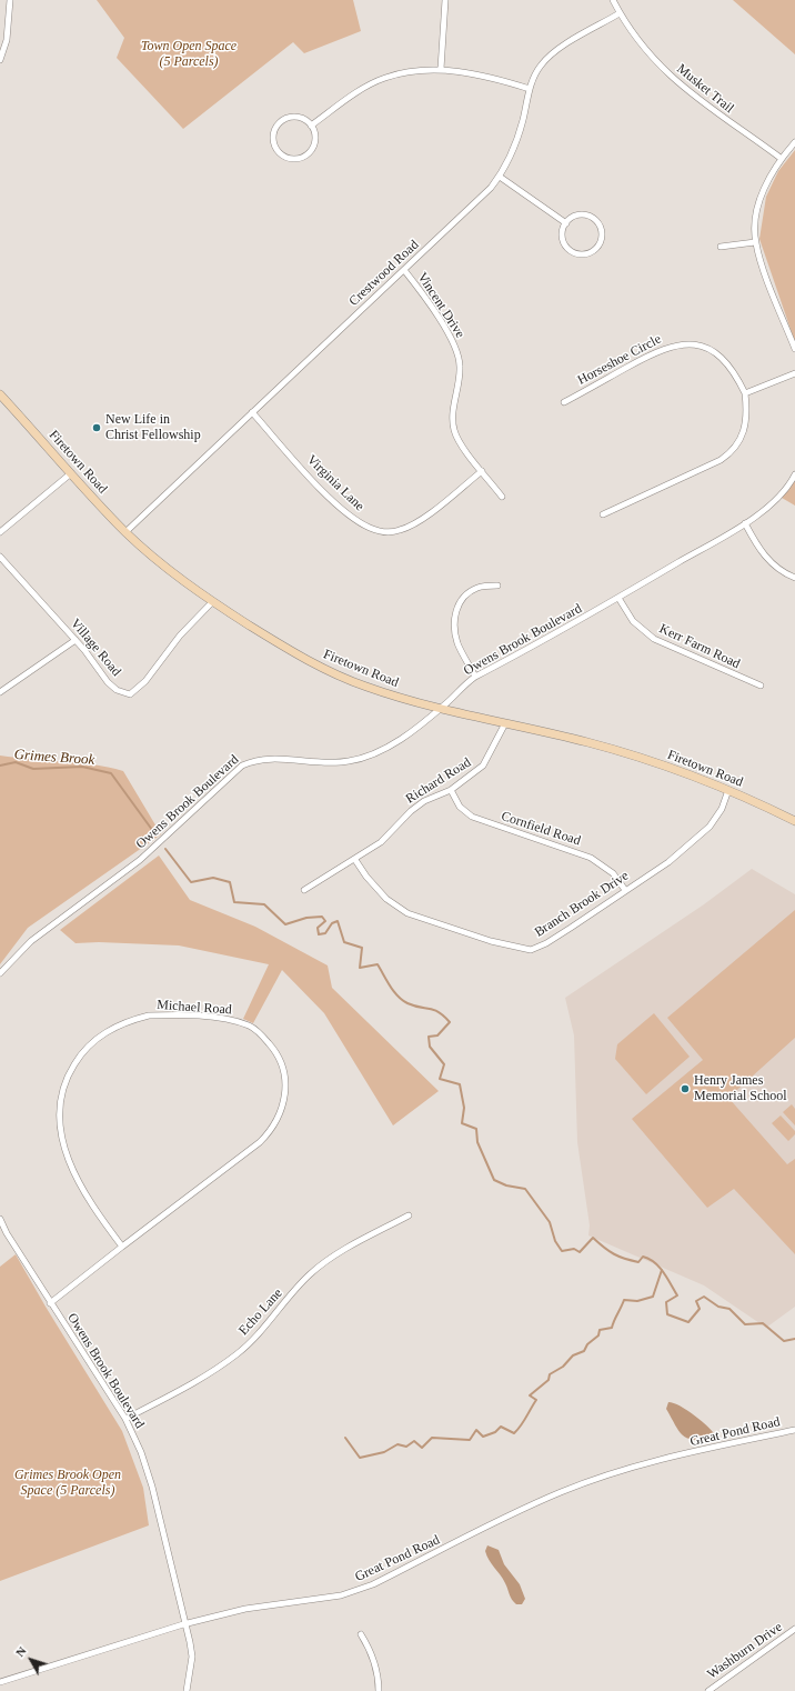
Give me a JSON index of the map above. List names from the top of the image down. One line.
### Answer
{"streets":{"street":["Musket Trail","Crestwood Road","Vincent Drive","Horseshoe Circle","Firetown Road","Virginia Lane","Owens Brook Boulevard","Kerr Farm Road","Village Road","Richard Road","Cornfield Road","Branch Brook Drive","Michael Road","Echo Lane","Great Pond Road","Washburn Drive"]},"crossings":[["Musket Trail","Crestwood Road"],["Crestwood Road","Vincent Drive"],["Crestwood Road","Firetown Road"],["Crestwood Road","Virginia Lane"],["Vincent Drive","Virginia Lane"],["Firetown Road","Owens Brook Boulevard"],["Firetown Road","Village Road"],["Firetown Road","Richard Road"],["Firetown Road","Branch Brook Drive"],["Owens Brook Boulevard","Kerr Farm Road"],["Owens Brook Boulevard","Michael Road"],["Owens Brook Boulevard","Echo Lane"],["Owens Brook Boulevard","Great Pond Road"],["Richard Road","Cornfield Road"],["Richard Road","Branch Brook Drive"],["Cornfield Road","Branch Brook Drive"]],"water":["Grimes Brook"],"parks":["Town Open Space (5 Parcels)","Grimes Brook Open Space (5 Parcels)"],"places":["New Life in Christ Fellowship","Henry James Memorial School"],"north":"top left"}
